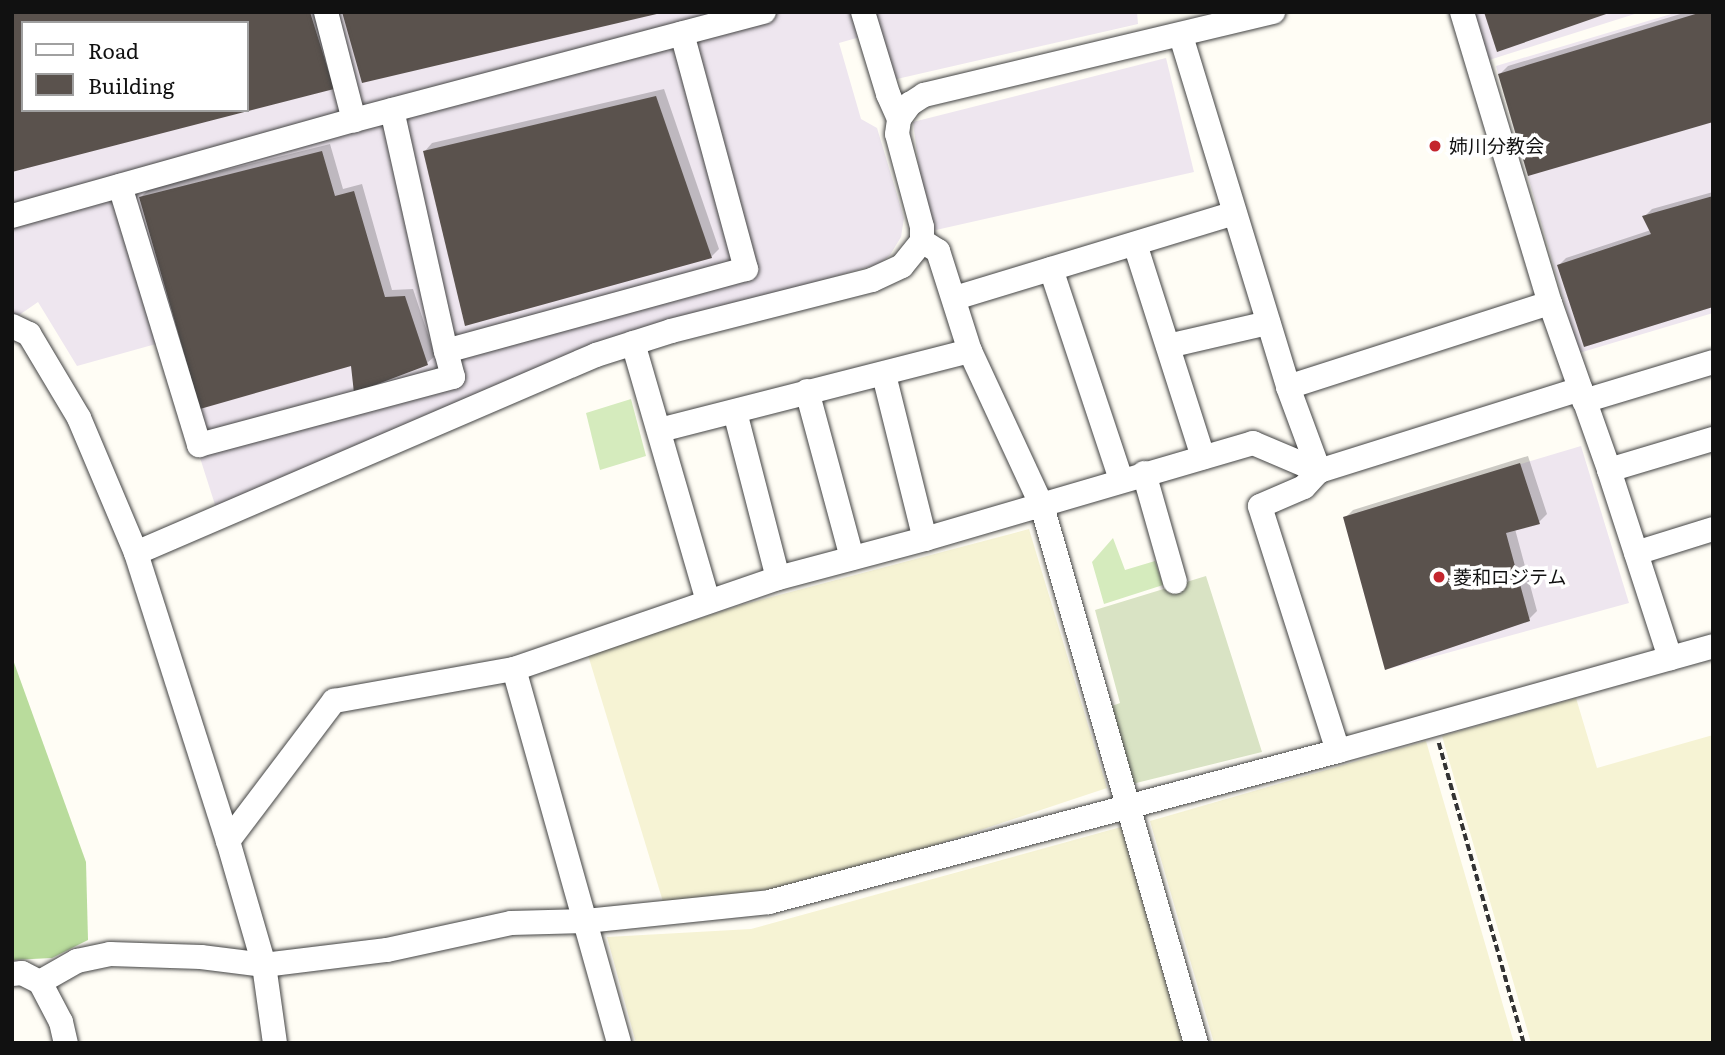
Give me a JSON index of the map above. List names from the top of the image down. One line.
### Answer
{"places":["姉川分教会","菱和ロジテム"],"legend":["Road","Building"]}
